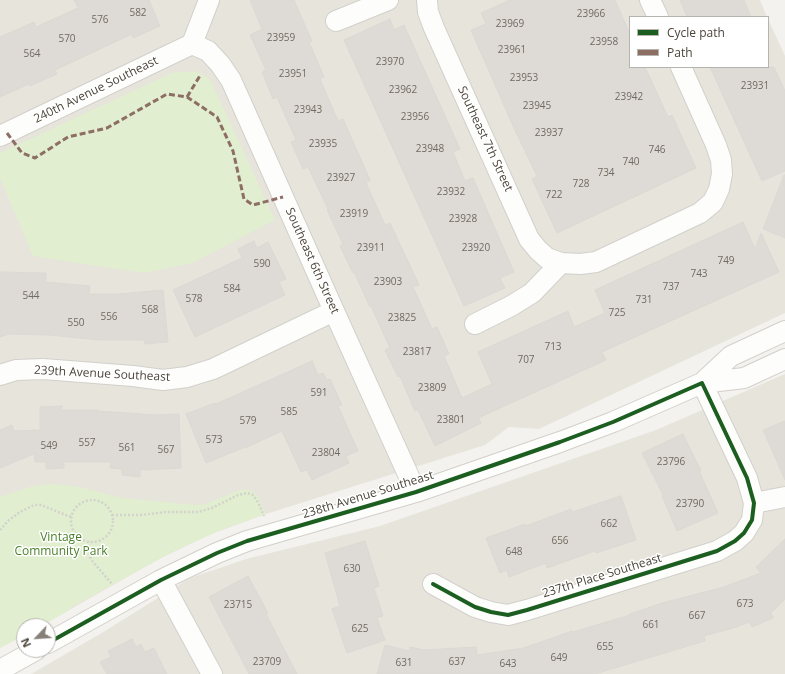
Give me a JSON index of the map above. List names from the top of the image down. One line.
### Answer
{"streets":{"street":["240th Avenue Southeast","Southeast 7th Street","Southeast 6th Street","239th Avenue Southeast","238th Avenue Southeast","237th Place Southeast"]},"crossings":[["240th Avenue Southeast","Southeast 6th Street"],["Southeast 6th Street","239th Avenue Southeast"],["Southeast 6th Street","238th Avenue Southeast"]],"parks":["Vintage Community Park"],"house_numbers":["582","23966","576","23969","23959","570","23958","23961","564","23970","23951","23953","23931","23962","23942","23945","23943","23956","23937","23935","23948","746","740","734","23927","728","23932","722","23919","23928","23911","23920","749","590","743","23903","737","584","544","578","731","568","725","556","23825","550","713","23817","707","23809","591","585","23801","579","573","557","549","561","567","23804","23796","23790","662","656","648","630","673","23715","667","661","625","655","649","23709","637","631","643"],"legend":["Cycle path","Path"],"north":"bottom left"}
